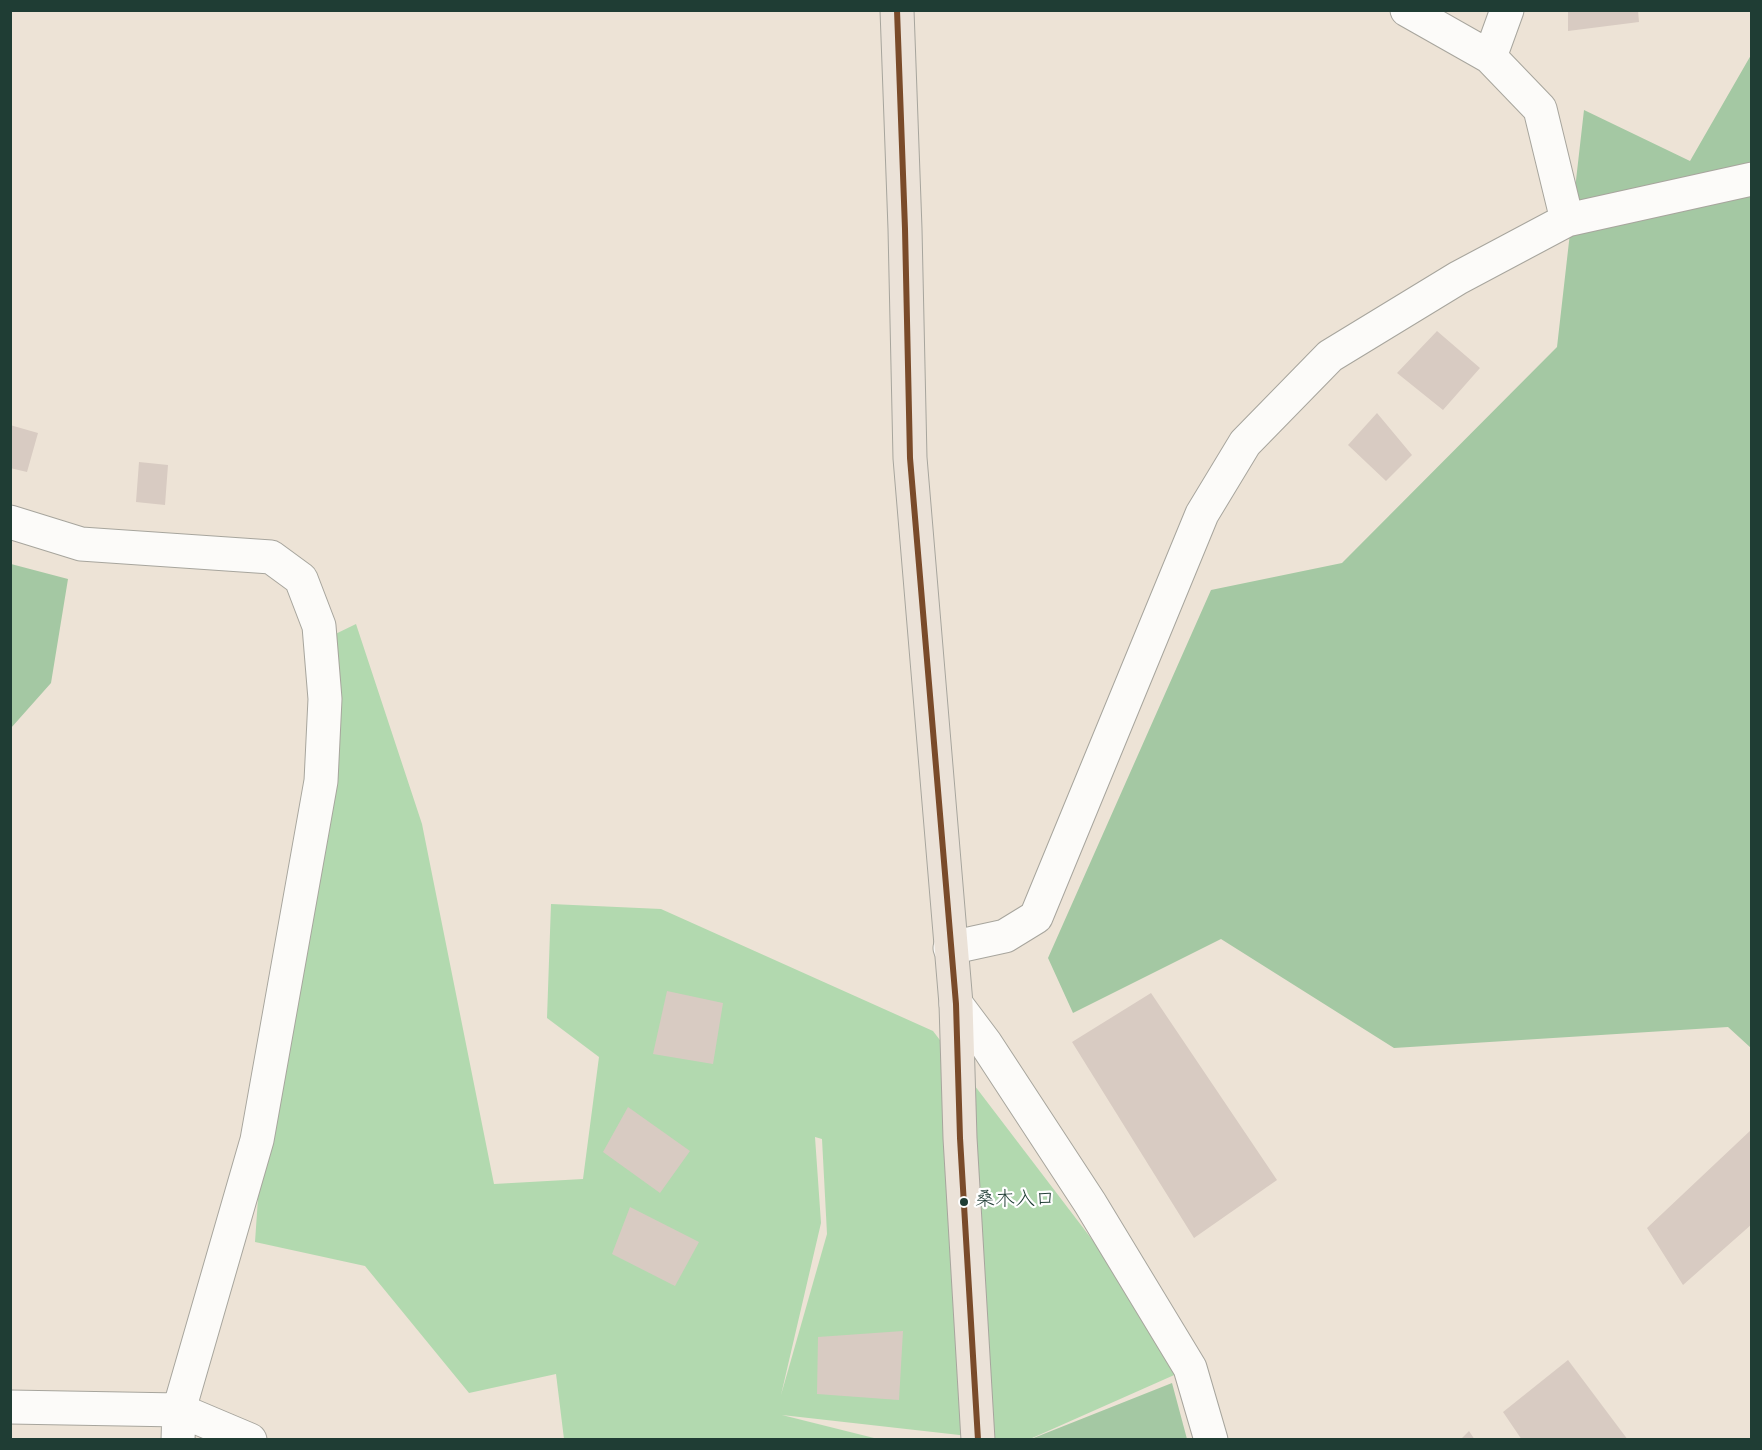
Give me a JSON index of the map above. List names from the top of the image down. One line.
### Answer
{"places":["桑木入口"]}
